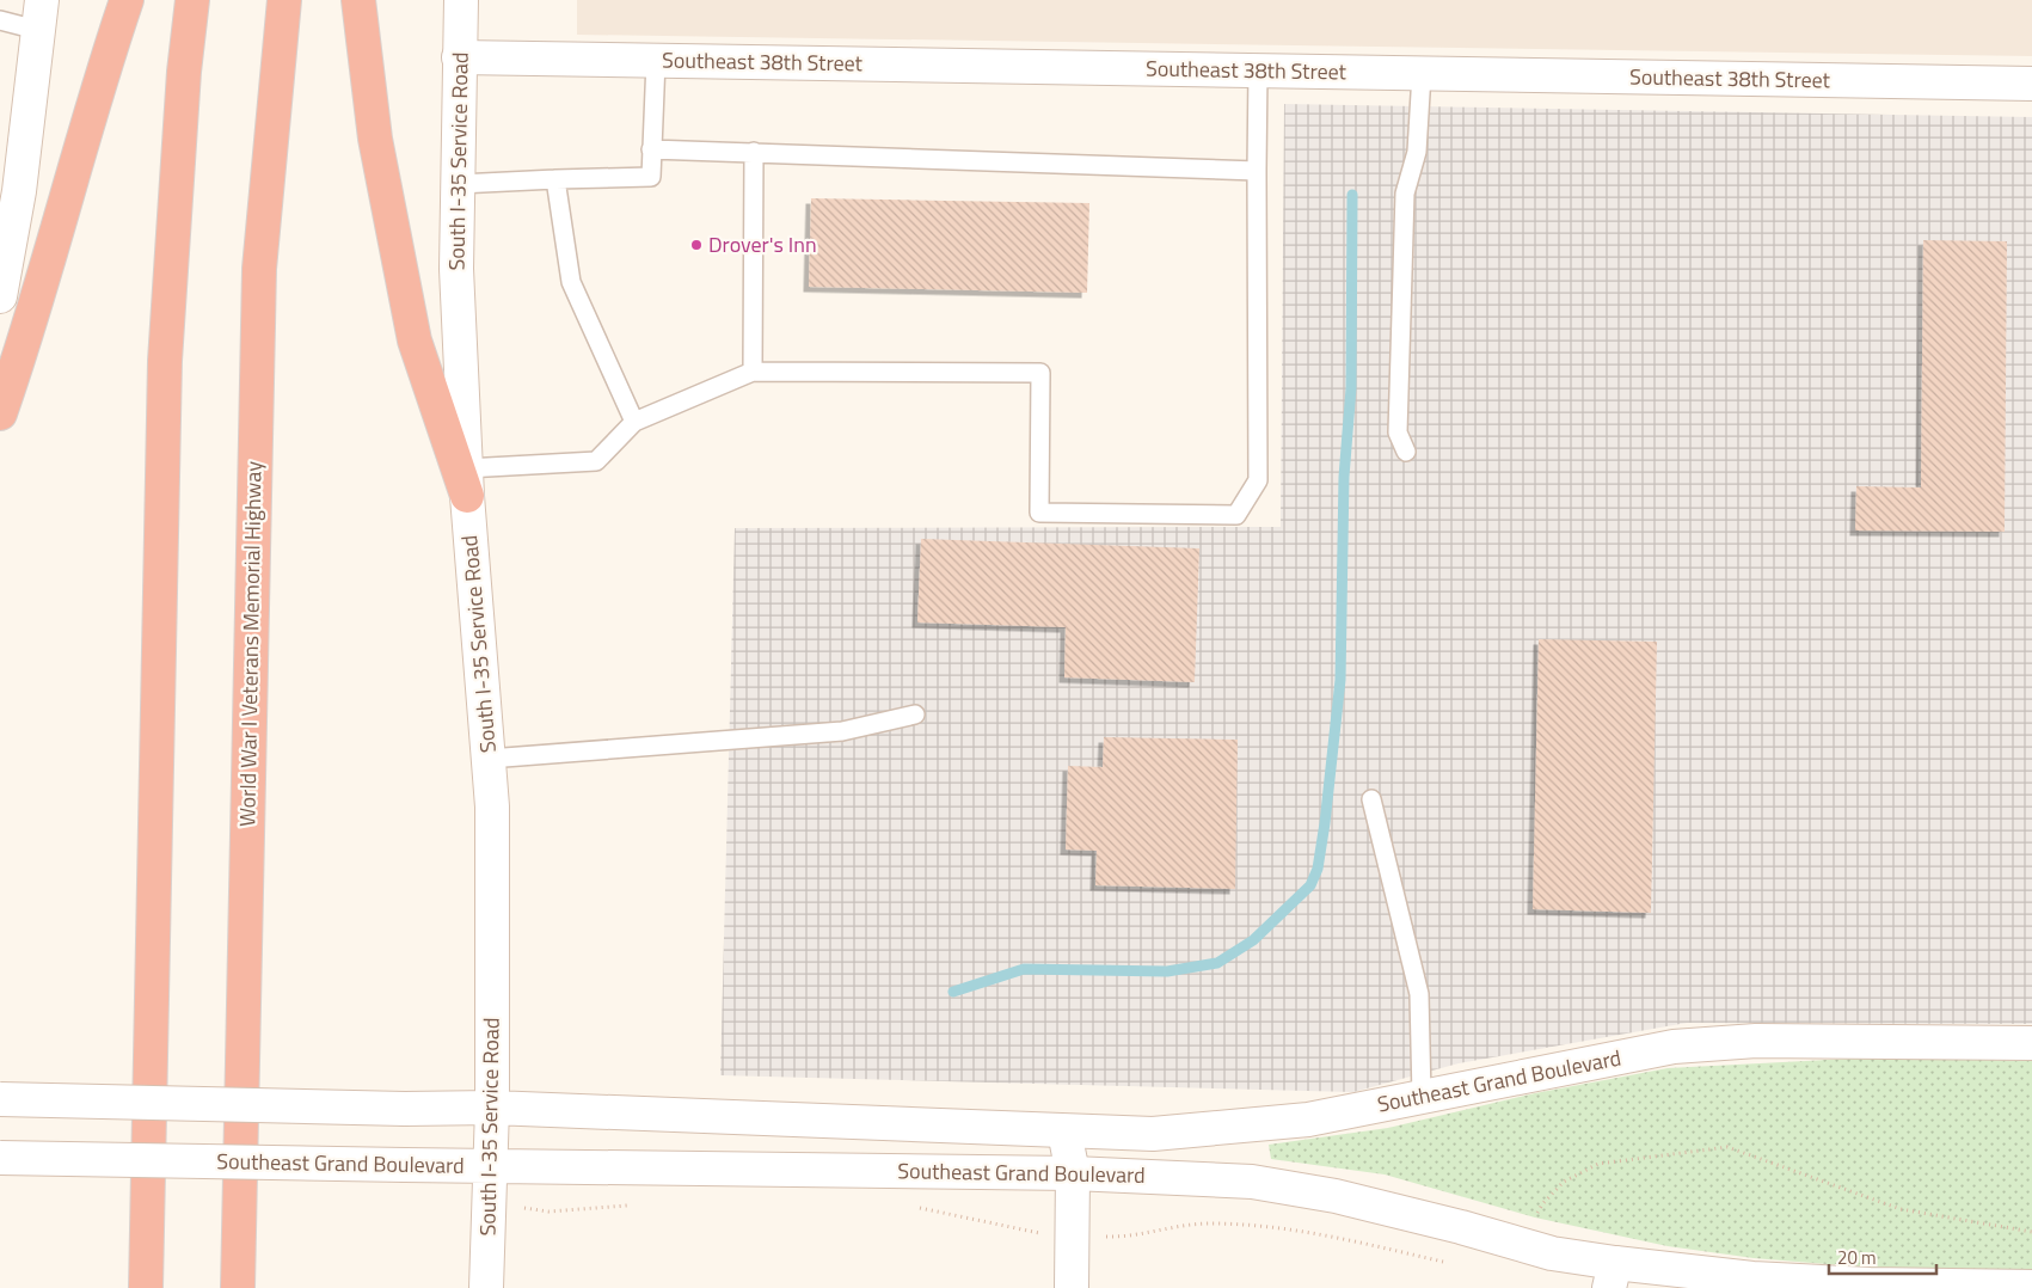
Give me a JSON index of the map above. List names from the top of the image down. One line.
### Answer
{"streets":{"highway":["World War I Veterans Memorial Highway"],"street":["Southeast 38th Street","South I-35 Service Road","Southeast Grand Boulevard"]},"crossings":[["Southeast 38th Street","South I-35 Service Road"],["South I-35 Service Road","Southeast Grand Boulevard"]],"places":["Drover's Inn"],"scale_bar":"20 m"}
